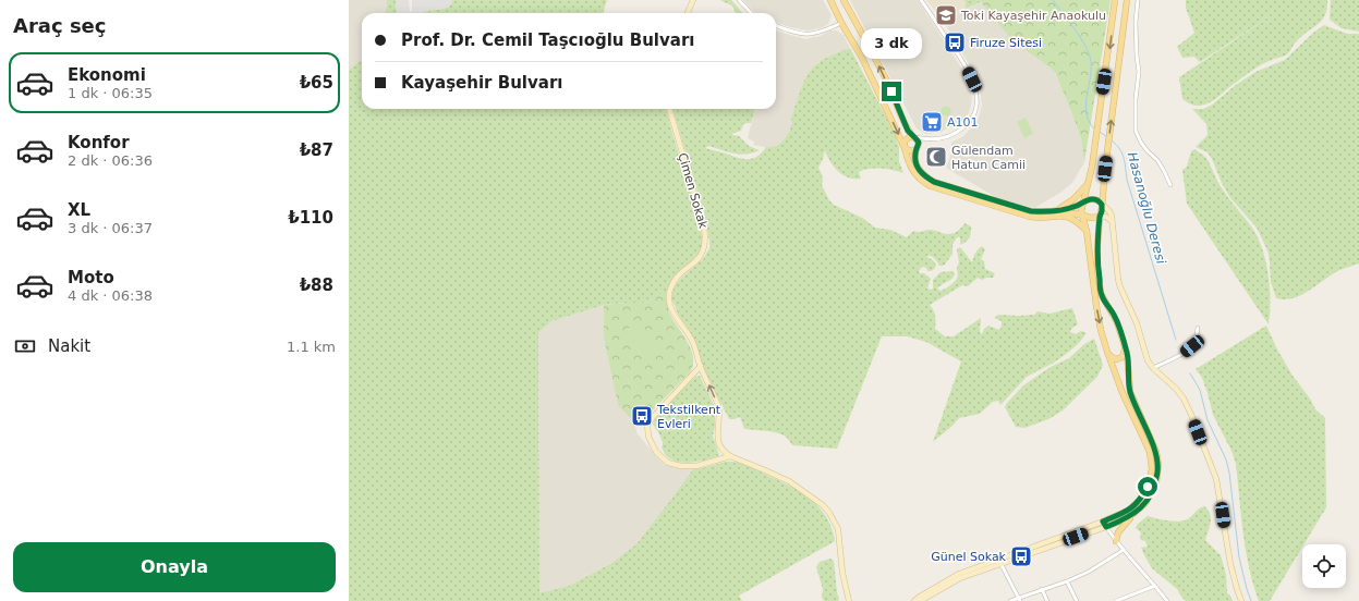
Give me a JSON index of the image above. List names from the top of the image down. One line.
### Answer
{"streets":{"main road":["Çimen Sokak"]},"water":["Hasanoğlu Deresi"],"places":{"school or university":["Toki Kayaşehir Anaokulu"],"bus stop":["Firuze Sitesi","Tekstilkent Evleri","Günel Sokak"],"supermarket":["A101"],"mosque":["Gülendam Hatun Camii"]},"page":{"heading":"Araç seç","banner":["Prof. Dr. Cemil Taşcıoğlu Bulvarı","Kayaşehir Bulvarı"],"bubble":"3 dk","list":[{"name":"Ekonomi","note":"1 dk · 06:35","value":"₺65"},{"name":"Konfor","note":"2 dk · 06:36","value":"₺87"},{"name":"XL","note":"3 dk · 06:37","value":"₺110"},{"name":"Moto","note":"4 dk · 06:38","value":"₺88"}],"pay":["Nakit","1.1 km"],"buttons":"Onayla"}}
